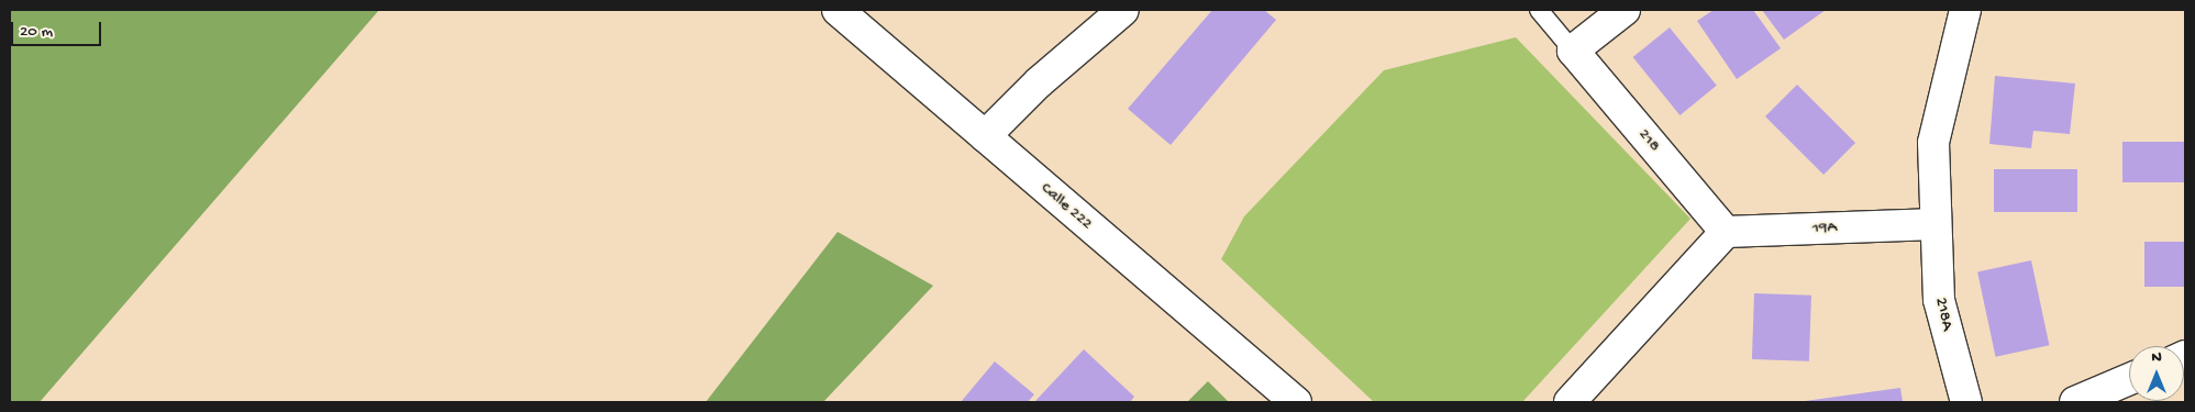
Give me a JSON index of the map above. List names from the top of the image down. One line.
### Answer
{"streets":{"street":["218","Calle 222","19A","218A"]},"crossings":[["218","19A"],["19A","218A"]],"scale_bar":"20 m","north":"top"}
